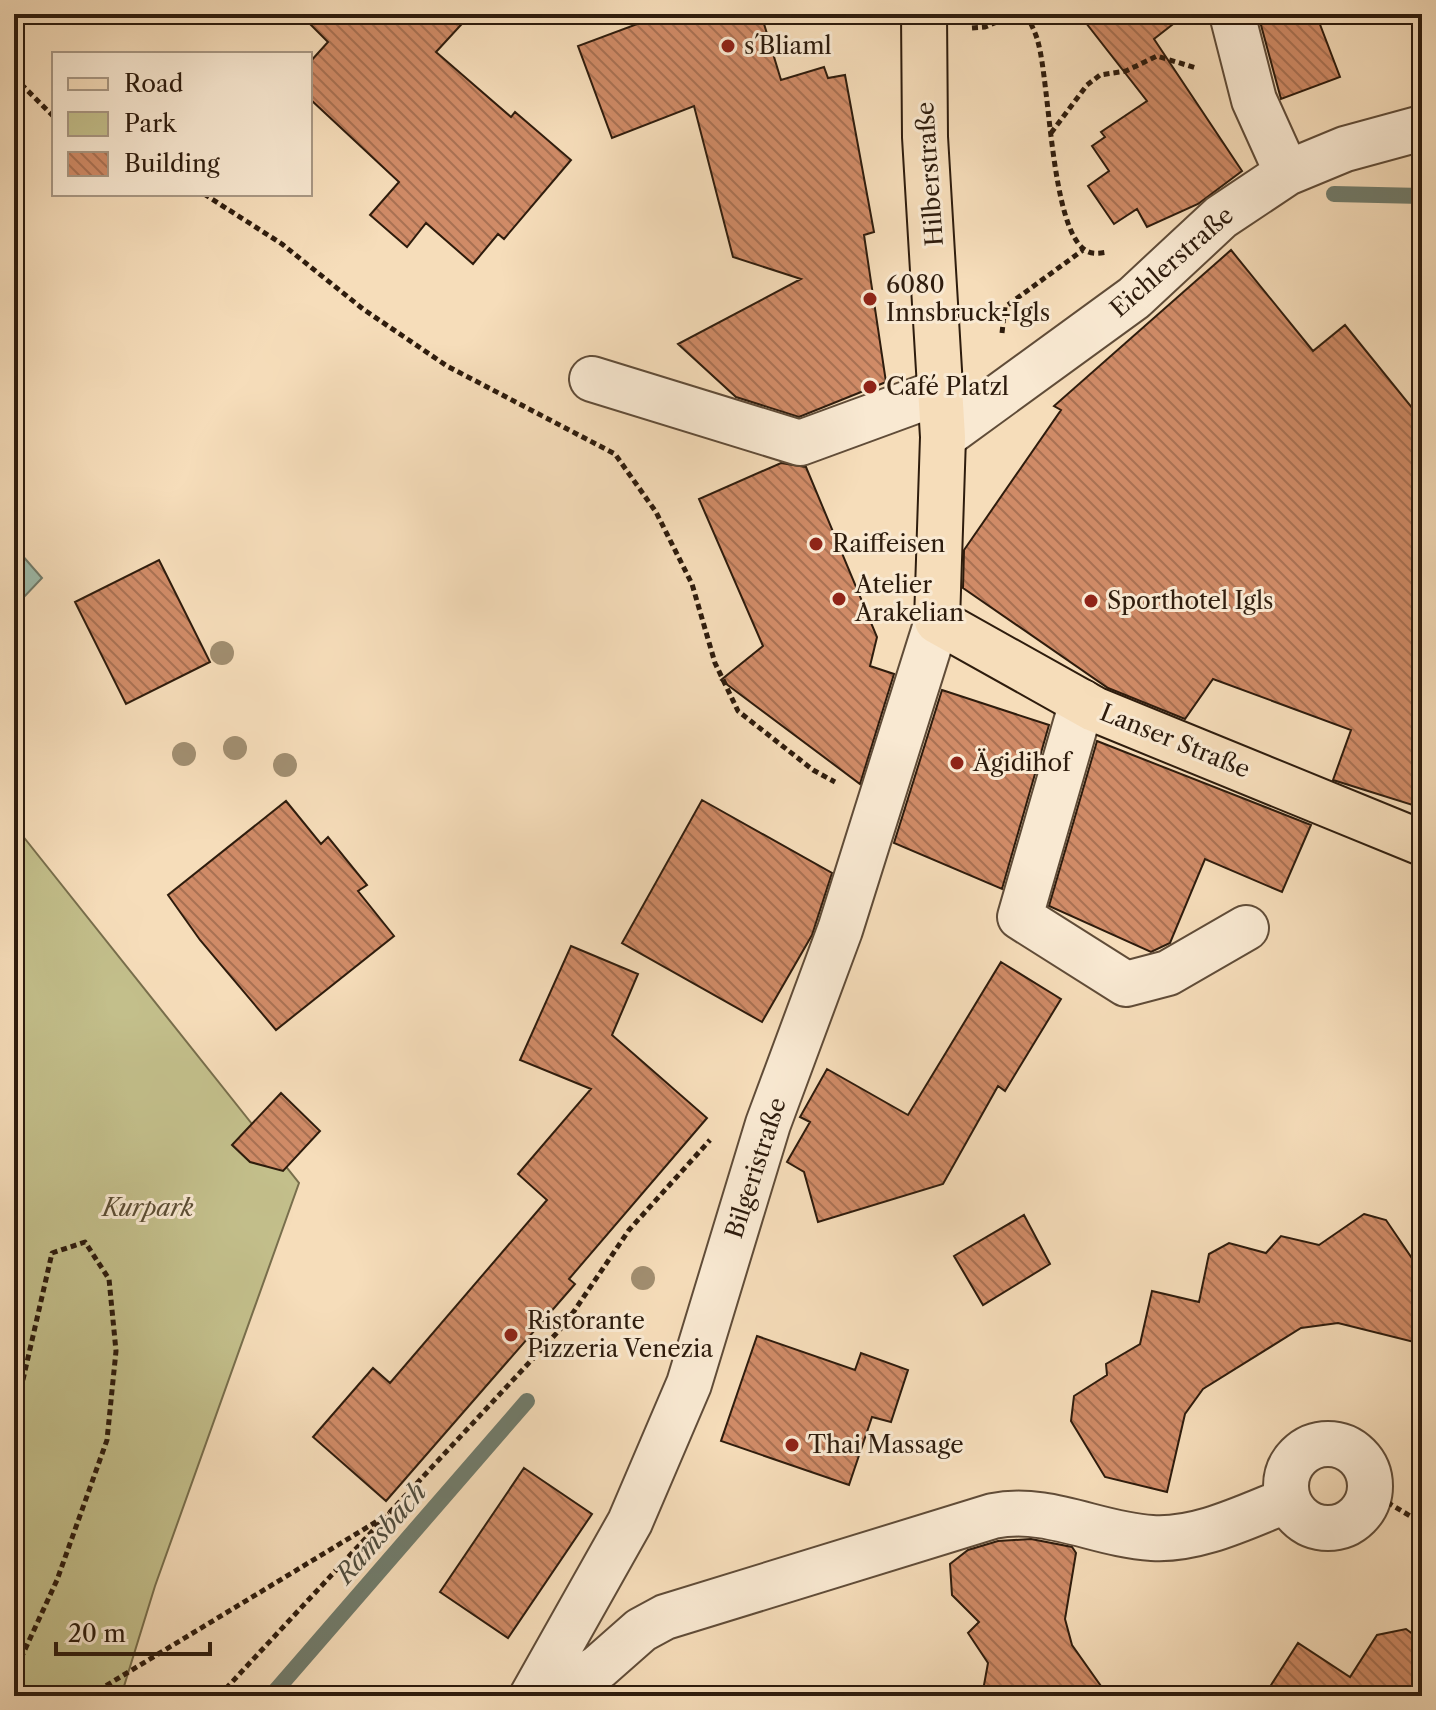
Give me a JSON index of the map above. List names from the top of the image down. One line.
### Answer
{"streets":{"main road":["Hilberstraße","Lanser Straße"],"street":["Eichlerstraße","Bilgeristraße"]},"crossings":[["Hilberstraße","Eichlerstraße"],["Hilberstraße","Lanser Straße"],["Hilberstraße","Bilgeristraße"],["Lanser Straße","Bilgeristraße"]],"water":["Ramsbach"],"parks":["Kurpark"],"places":["s´Bliaml","6080 Innsbruck-Igls","Café Platzl","Raiffeisen","Atelier Arakelian","Sporthotel Igls","Ägidihof","Ristorante Pizzeria Venezia","Thai Massage"],"legend":["Road","Park","Building"],"scale_bar":"20 m"}
